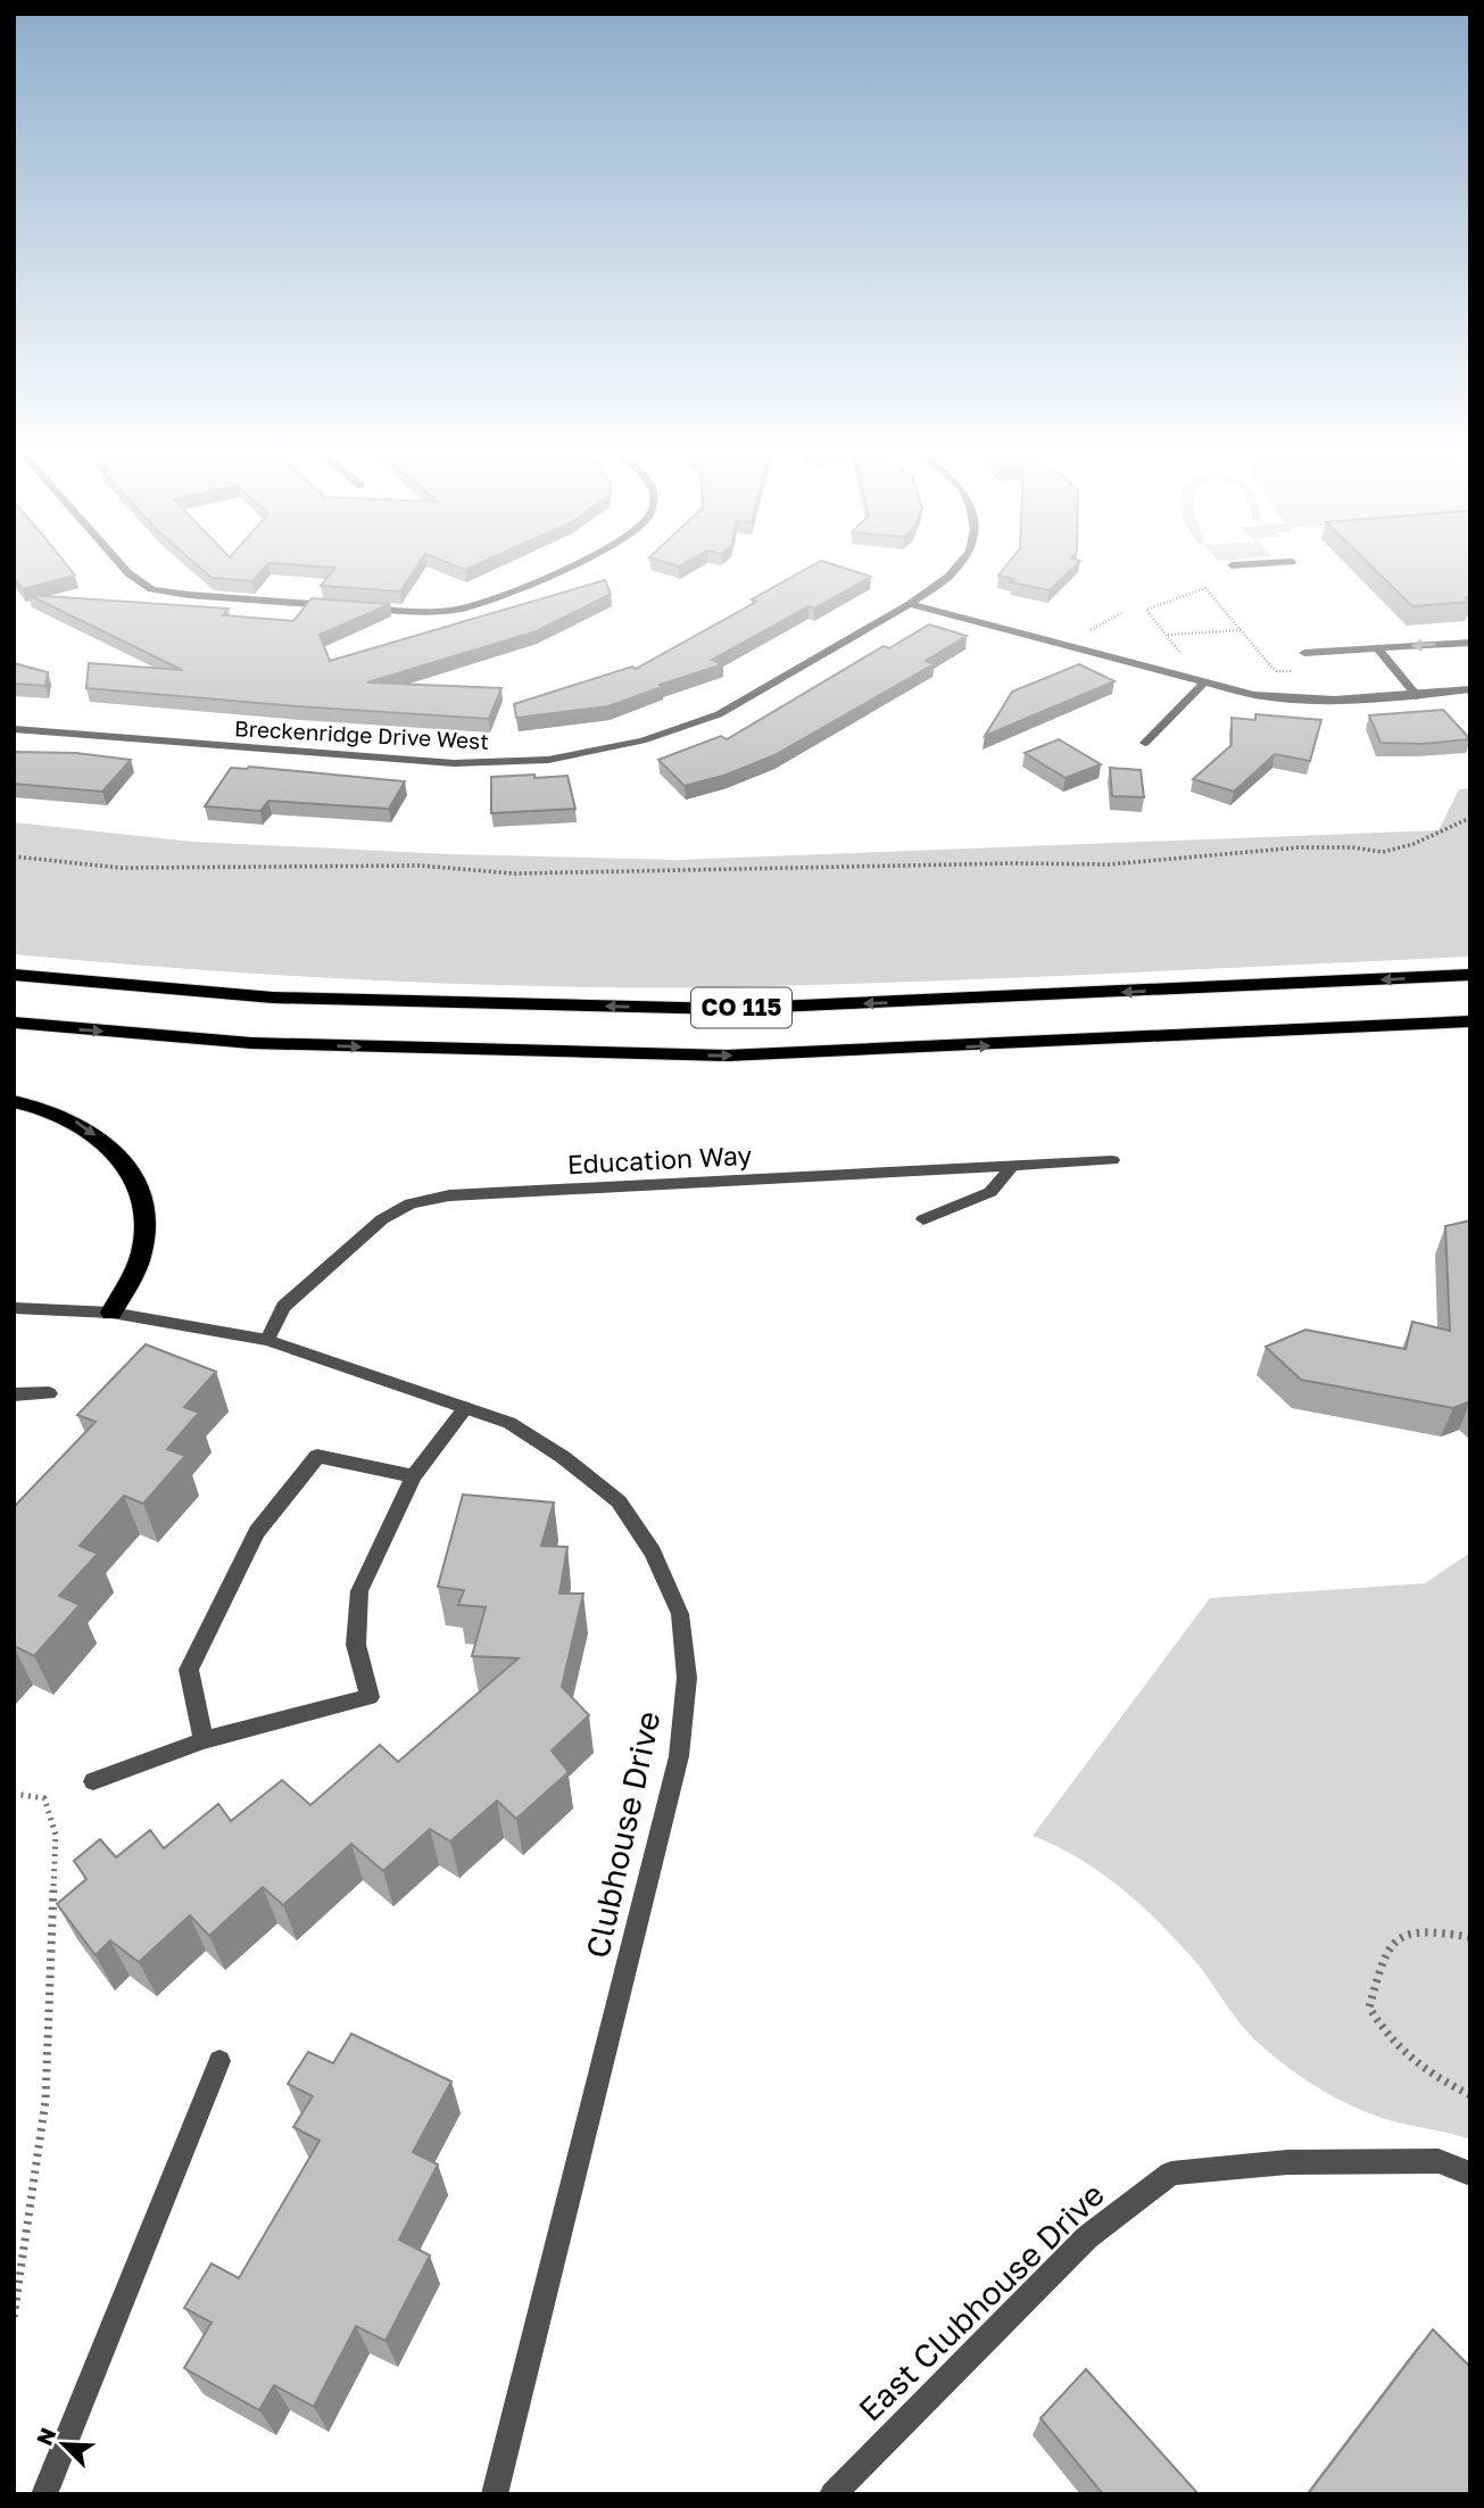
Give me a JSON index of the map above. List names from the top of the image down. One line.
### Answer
{"streets":{"highway":["CO 115"],"street":["Breckenridge Drive West","Education Way","Clubhouse Drive","East Clubhouse Drive"]},"crossings":[["Education Way","Clubhouse Drive"]],"north":"top left"}
